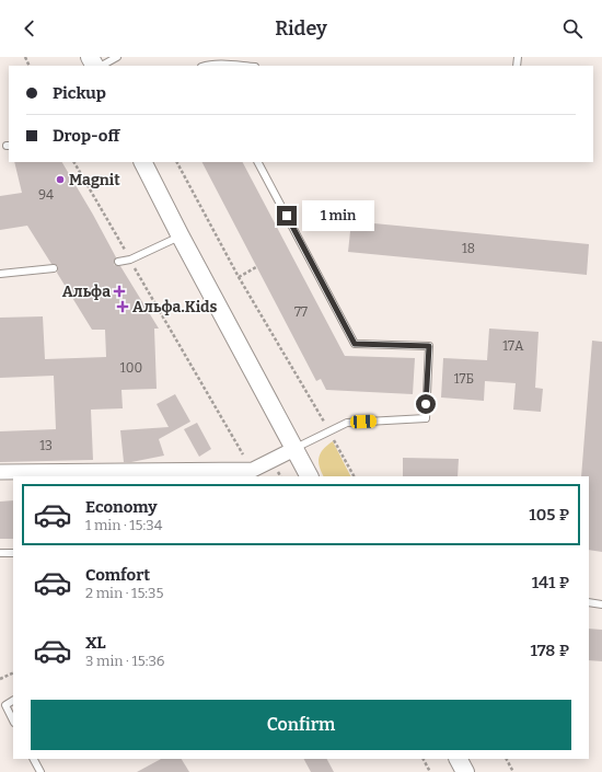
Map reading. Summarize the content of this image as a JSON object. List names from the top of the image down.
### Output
{
  "places": {
    "other": ["Magnit"],
    "health": ["Альфа", "Альфа.Kids"]
  },
  "house_numbers": [
    "94",
    "18",
    "77",
    "17А",
    "100",
    "17Б",
    "13"
  ],
  "page": {
    "header": "Ridey",
    "banner": ["Pickup", "Drop-off"],
    "bubble": "1 min",
    "list": [
      {
        "name": "Economy",
        "note": "1 min · 15:34",
        "value": "105 ₽"
      },
      {
        "name": "Comfort",
        "note": "2 min · 15:35",
        "value": "141 ₽"
      },
      {
        "name": "XL",
        "note": "3 min · 15:36",
        "value": "178 ₽"
      }
    ],
    "buttons": "Confirm"
  }
}
